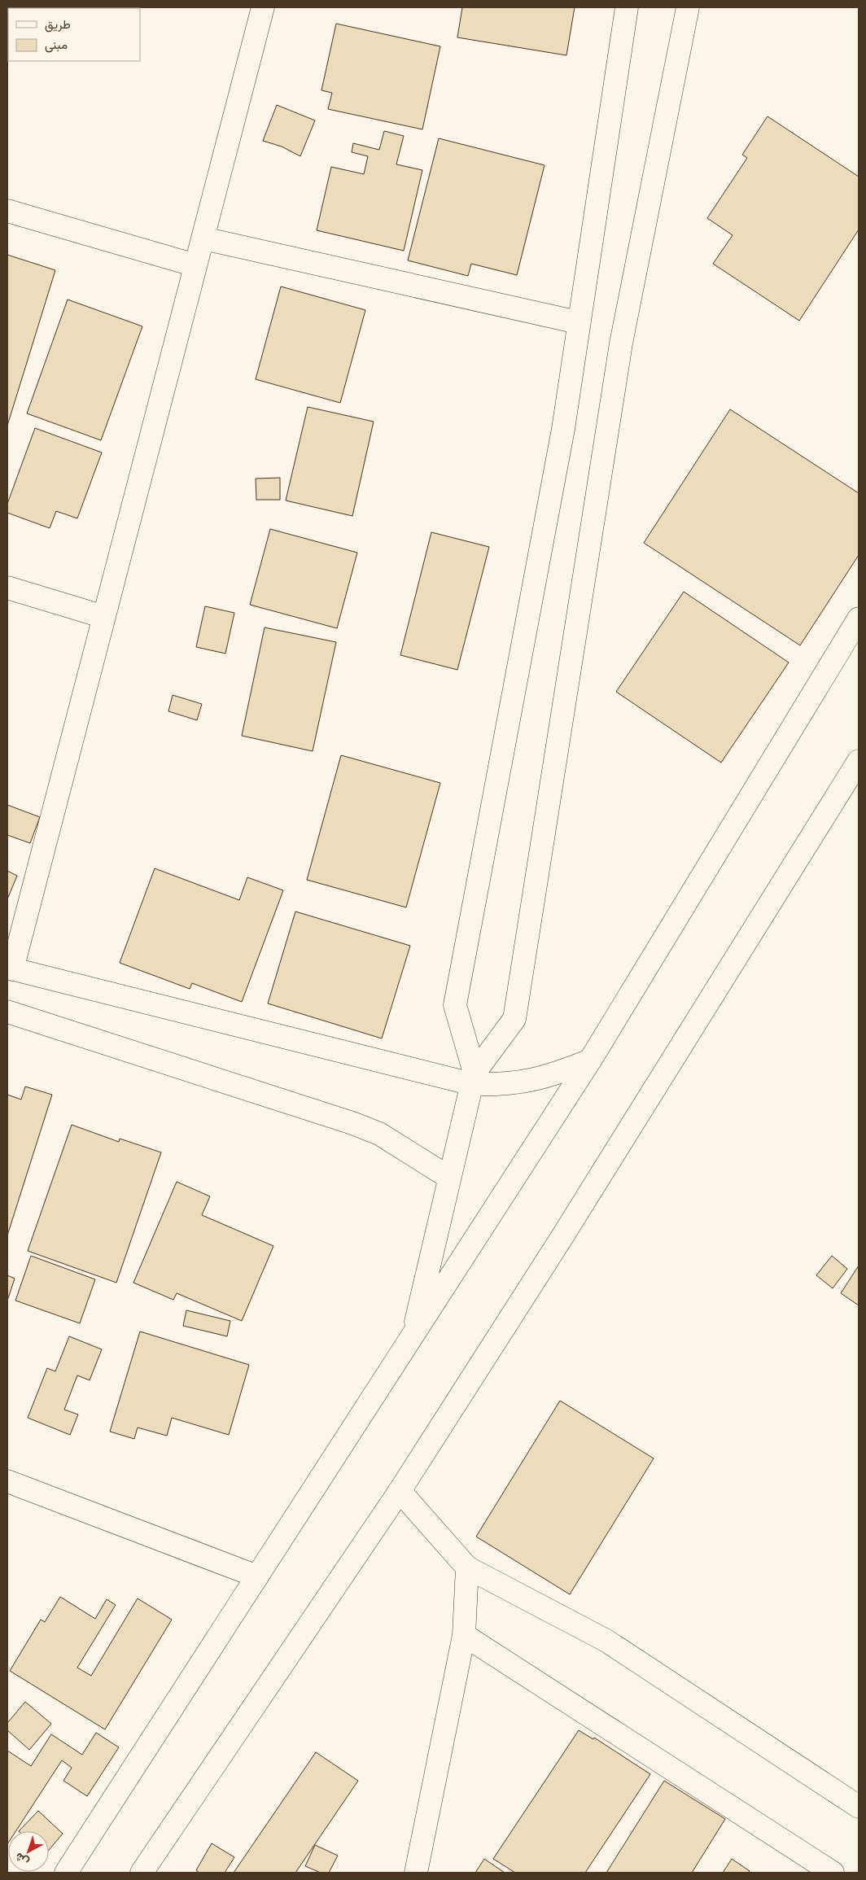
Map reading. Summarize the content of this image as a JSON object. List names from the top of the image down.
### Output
{
  "legend": ["طريق", "مبنى"],
  "north": "bottom left"
}
